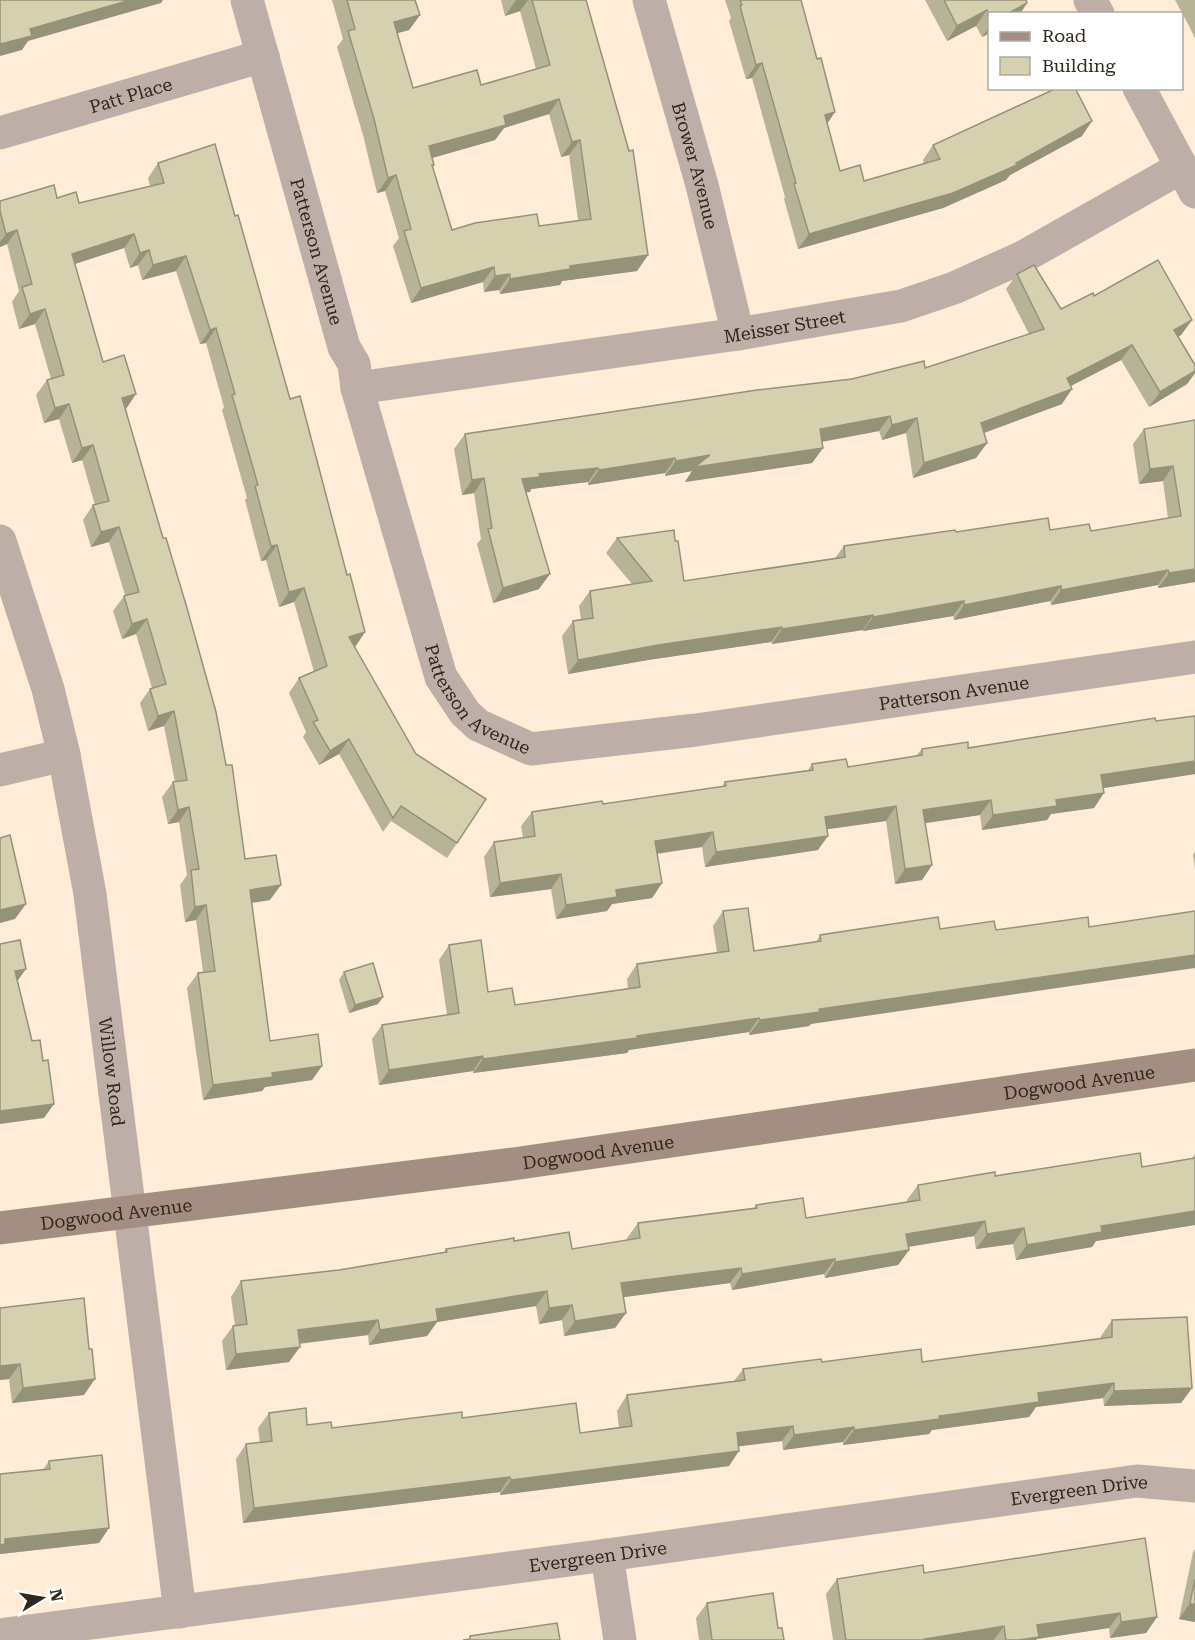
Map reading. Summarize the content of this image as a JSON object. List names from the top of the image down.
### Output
{
  "streets": {
    "street": [
      "Patt Place",
      "Brower Avenue",
      "Patterson Avenue",
      "Meisser Street",
      "Willow Road",
      "Dogwood Avenue",
      "Evergreen Drive"
    ]
  },
  "crossings": [
    ["Patt Place", "Patterson Avenue"],
    ["Brower Avenue", "Meisser Street"],
    ["Patterson Avenue", "Meisser Street"],
    ["Willow Road", "Dogwood Avenue"],
    ["Willow Road", "Evergreen Drive"]
  ],
  "legend": ["Road", "Building"],
  "north": "right"
}
